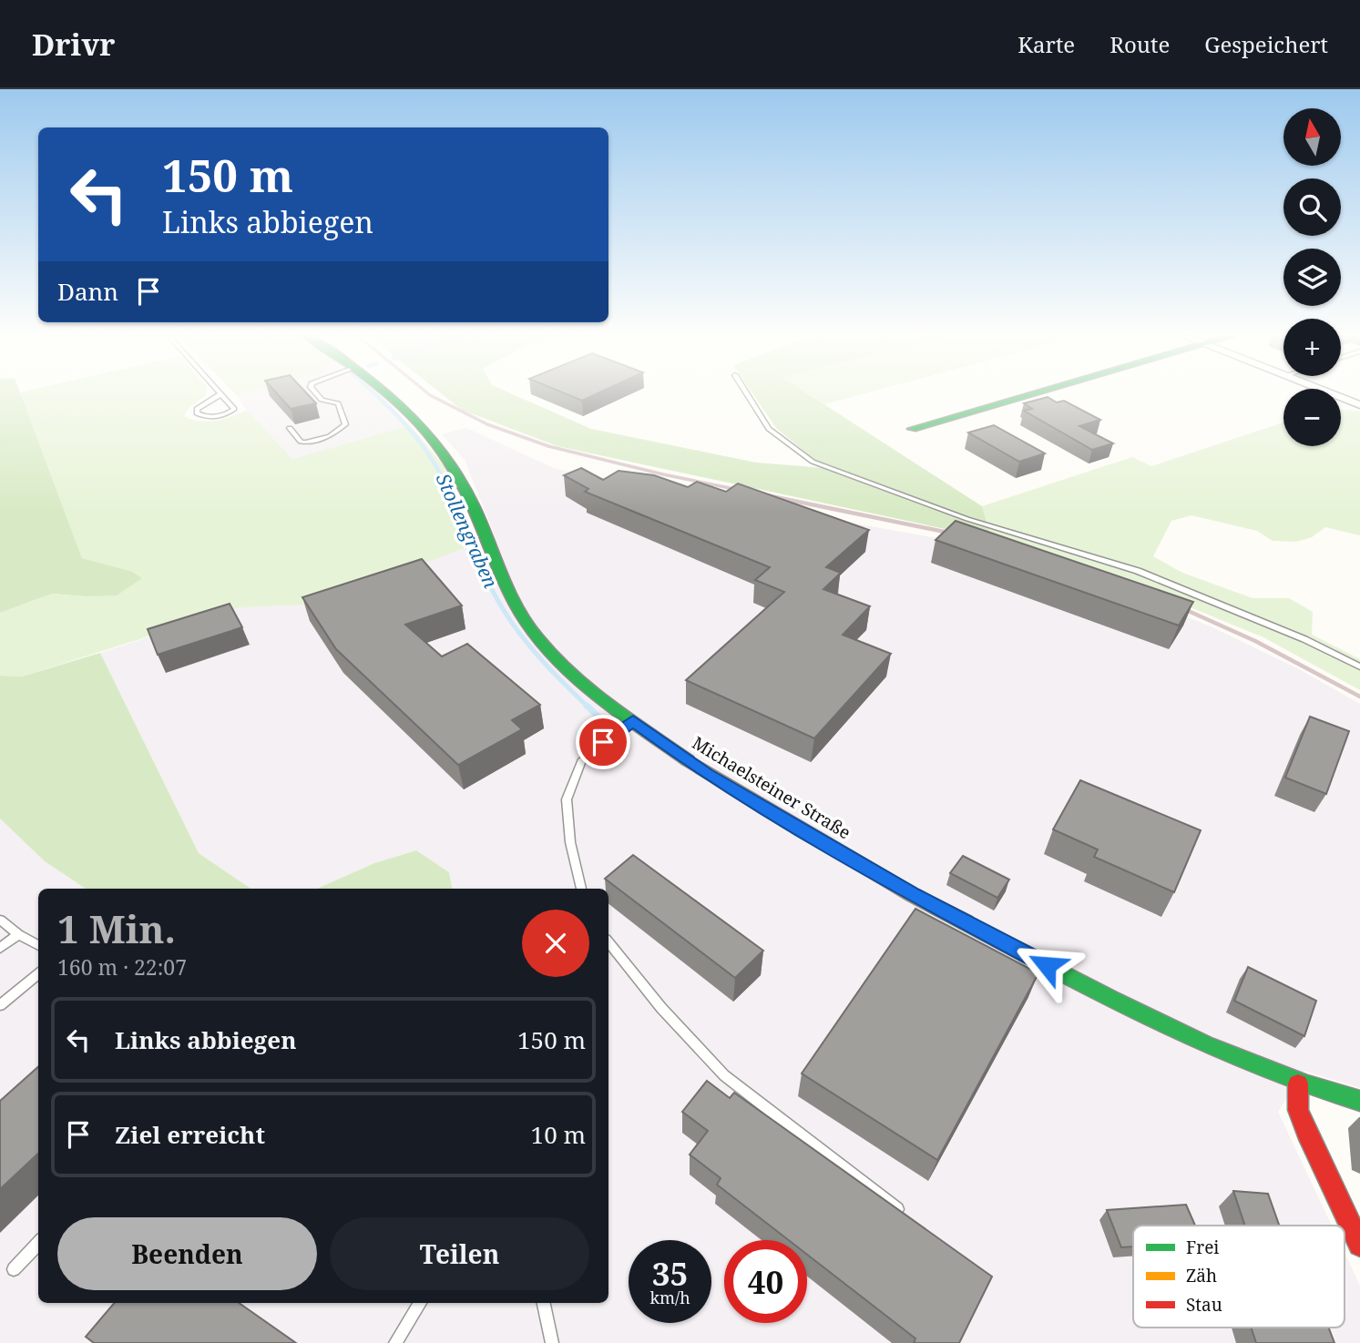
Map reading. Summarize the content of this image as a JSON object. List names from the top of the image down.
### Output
{
  "streets": {
    "street": ["Michaelsteiner Straße"]
  },
  "water": ["Stollengraben"],
  "legend": ["Frei", "Zäh", "Stau"],
  "north": "top",
  "page": {
    "header": "Drivr",
    "nav": ["Karte", "Route", "Gespeichert"],
    "map_buttons": ["+", "−"],
    "turn": ["150 m", "Links abbiegen"],
    "then": "Dann",
    "heading": ["1 Min.", "160 m · 22:07"],
    "list": [
      {
        "name": "Links abbiegen",
        "value": "150 m"
      },
      {
        "name": "Ziel erreicht",
        "value": "10 m"
      }
    ],
    "buttons": ["Beenden", "Teilen"],
    "speed": "35 km/h",
    "limit": "40"
  }
}
